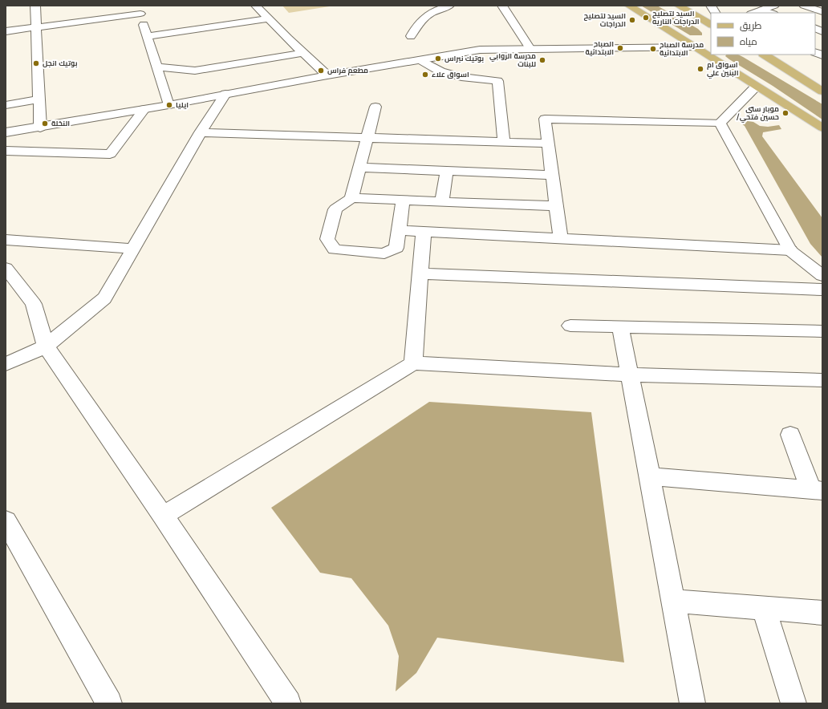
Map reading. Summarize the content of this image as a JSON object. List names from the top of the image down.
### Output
{
  "places": [
    "السيد لتصليح الدراجات الناريه",
    "السيد لتصليح الدراجات",
    "الصباح الابتدائية",
    "مدرسة الصباح الابتدائية",
    "بوتيك نبراس",
    "مدرسة الروابي للبنات",
    "بوتيك انجل",
    "اسواق ام البنين علي",
    "مطعم فراس",
    "اسواق علاء",
    "ايليا",
    "موبار ستي /حسين فتحي",
    "النخلة"
  ],
  "legend": ["طريق", "مياه"]
}
